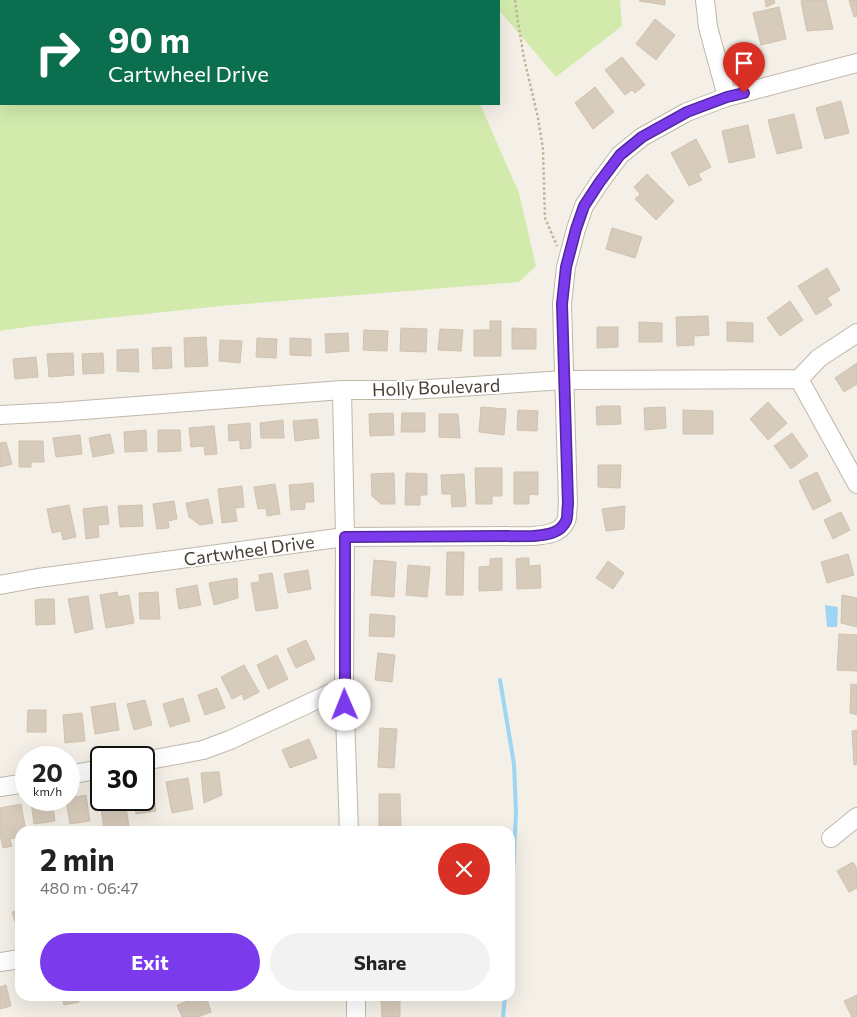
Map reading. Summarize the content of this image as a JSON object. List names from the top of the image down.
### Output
{
  "streets": {
    "street": ["Holly Boulevard", "Cartwheel Drive"]
  },
  "crossings": [
    ["Holly Boulevard", "Cartwheel Drive"]
  ],
  "page": {
    "turn": ["90 m", "Cartwheel Drive"],
    "speed": "20 km/h",
    "limit": "30",
    "heading": ["2 min", "480 m · 06:47"],
    "buttons": ["Exit", "Share"]
  }
}
